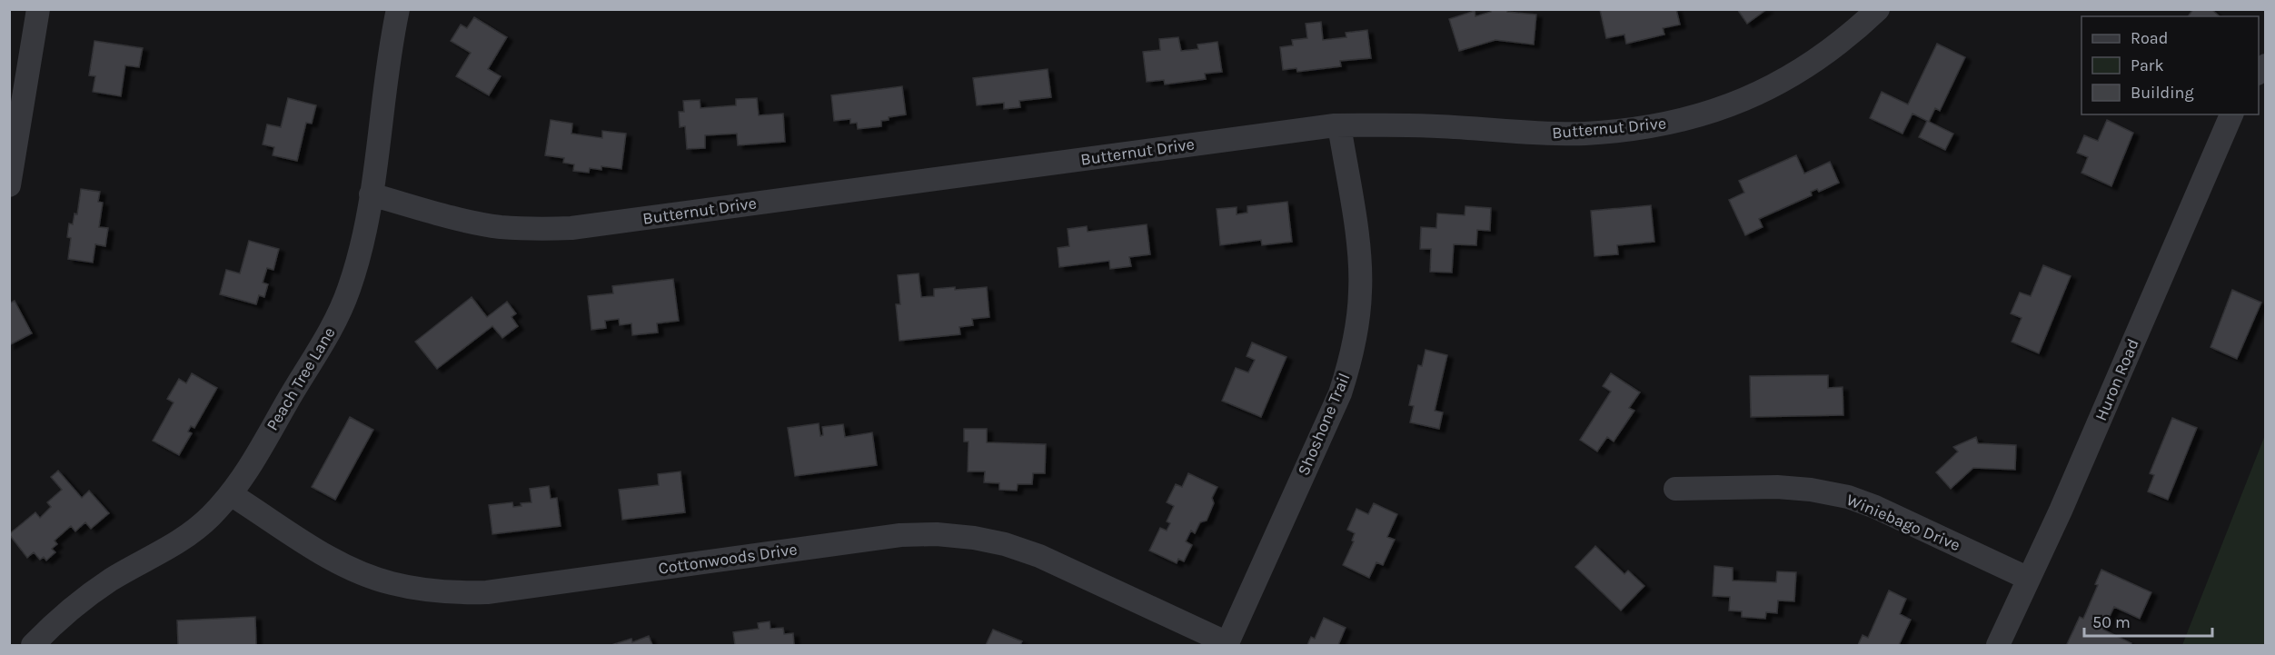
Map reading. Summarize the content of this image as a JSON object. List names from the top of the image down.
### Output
{
  "streets": {
    "street": [
      "Butternut Drive",
      "Peach Tree Lane",
      "Huron Road",
      "Shoshone Trail",
      "Winiebago Drive",
      "Cottonwoods Drive"
    ]
  },
  "crossings": [
    ["Butternut Drive", "Peach Tree Lane"],
    ["Butternut Drive", "Shoshone Trail"],
    ["Peach Tree Lane", "Cottonwoods Drive"],
    ["Huron Road", "Winiebago Drive"],
    ["Shoshone Trail", "Cottonwoods Drive"]
  ],
  "legend": ["Road", "Park", "Building"],
  "scale_bar": "50 m"
}
